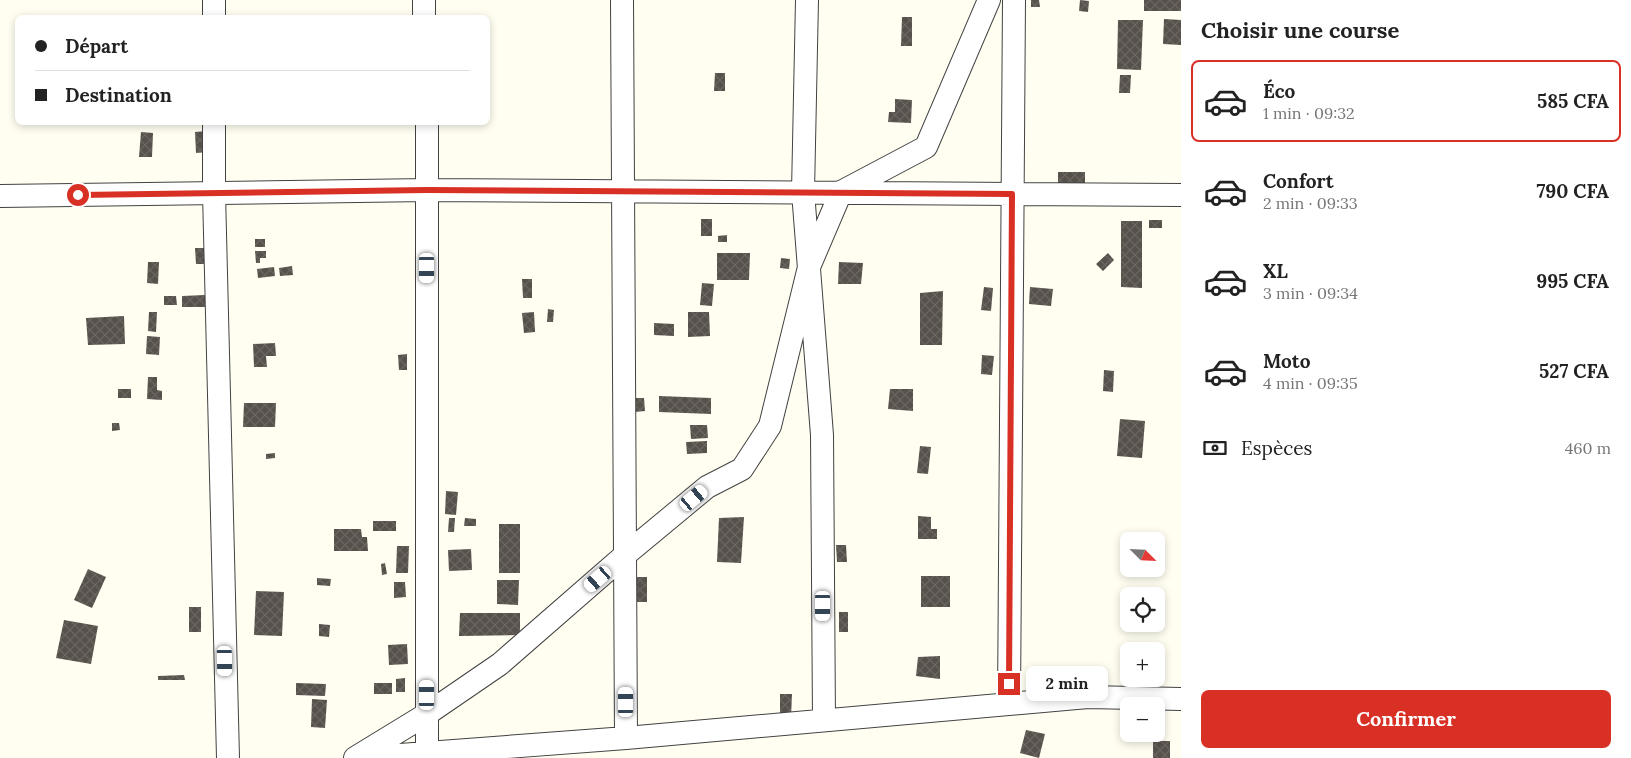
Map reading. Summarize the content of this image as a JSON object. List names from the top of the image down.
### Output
{
  "north": "bottom right",
  "page": {
    "heading": "Choisir une course",
    "banner": ["Départ", "Destination"],
    "list": [
      {
        "name": "Éco",
        "note": "1 min · 09:32",
        "value": "585 CFA"
      },
      {
        "name": "Confort",
        "note": "2 min · 09:33",
        "value": "790 CFA"
      },
      {
        "name": "XL",
        "note": "3 min · 09:34",
        "value": "995 CFA"
      },
      {
        "name": "Moto",
        "note": "4 min · 09:35",
        "value": "527 CFA"
      }
    ],
    "pay": ["Espèces", "460 m"],
    "map_buttons": ["+", "−"],
    "bubble": "2 min",
    "buttons": "Confirmer"
  }
}
